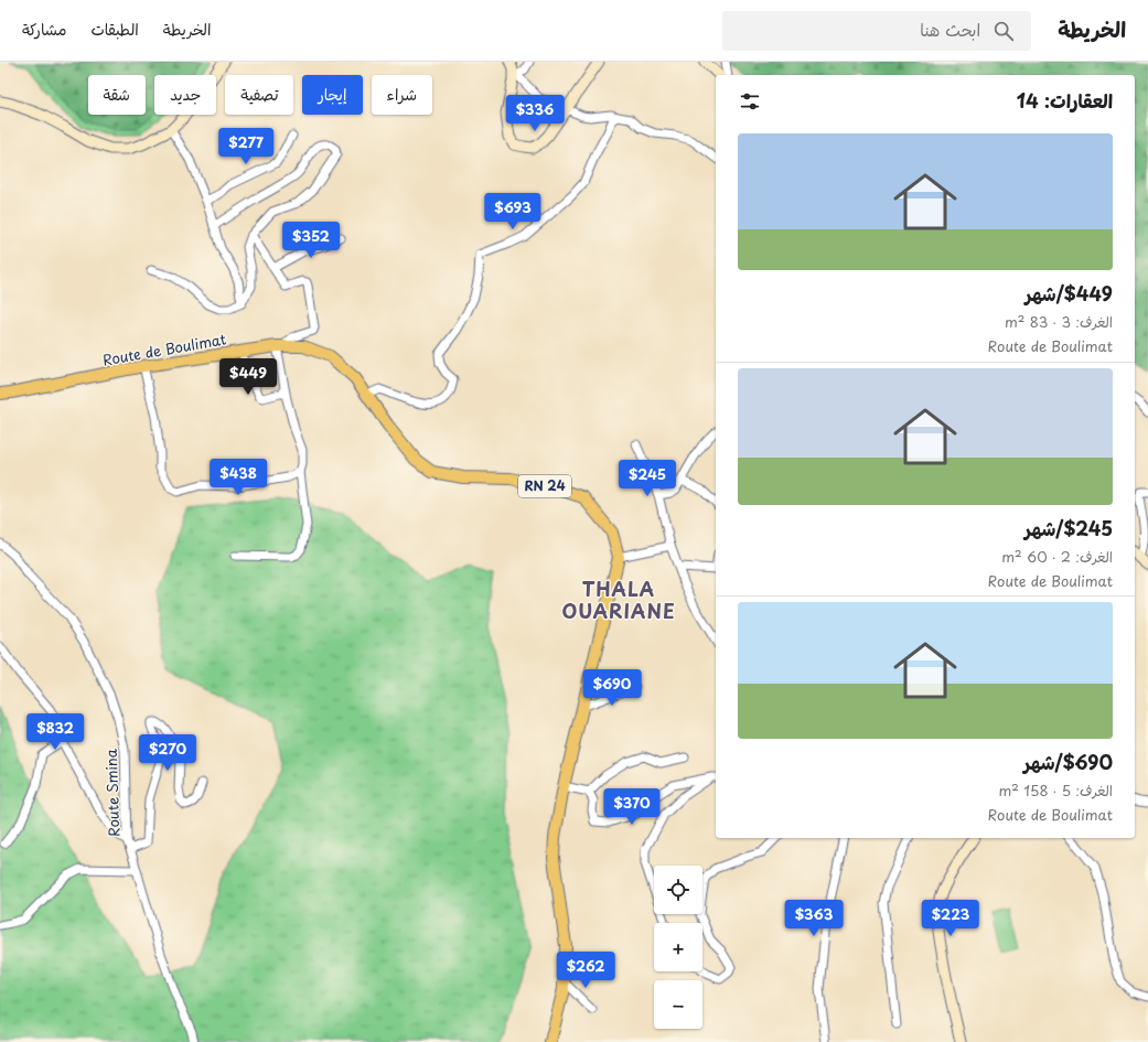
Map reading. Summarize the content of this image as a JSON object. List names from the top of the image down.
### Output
{
  "streets": {
    "main road": ["Route de Boulimat", "RN 24"],
    "street": ["Route Smina"]
  },
  "districts": ["THALA OUARIANE"],
  "page": {
    "header": "الخريطة",
    "search": "ابحث هنا",
    "nav": ["الخريطة", "الطبقات", "مشاركة"],
    "chip": [
      "شراء",
      "إيجار",
      "تصفية",
      "جديد",
      "شقة"
    ],
    "heading": "العقارات: 14",
    "price": [
      "$336",
      "$277",
      "$693",
      "$352",
      "$449",
      "$438",
      "$245",
      "$690",
      "$832",
      "$270",
      "$370",
      "$363",
      "$223",
      "$262"
    ],
    "list": [
      {
        "name": "$449/شهر",
        "note": "الغرف: 3 · 83 m² · Route de Boulimat"
      },
      {
        "name": "$245/شهر",
        "note": "الغرف: 2 · 60 m² · Route de Boulimat"
      },
      {
        "name": "$690/شهر",
        "note": "الغرف: 5 · 158 m² · Route de Boulimat"
      }
    ],
    "map_buttons": ["+", "−"]
  }
}
